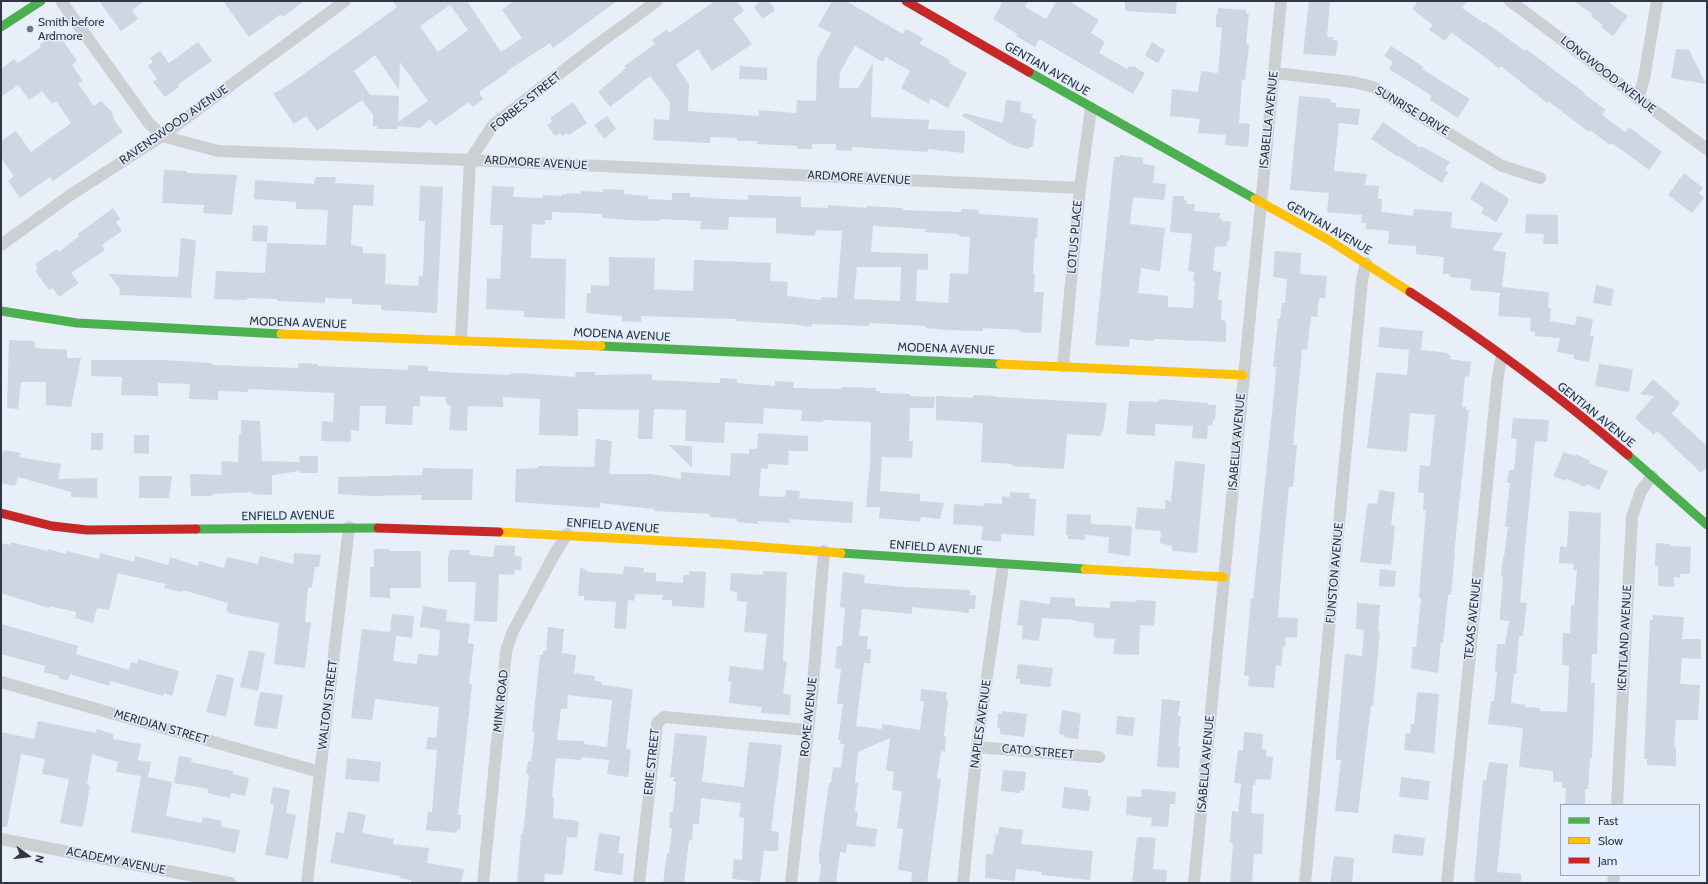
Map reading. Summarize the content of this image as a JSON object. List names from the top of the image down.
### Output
{
  "streets": {
    "street": [
      "GENTIAN AVENUE",
      "LONGWOOD AVENUE",
      "FORBES STREET",
      "SUNRISE DRIVE",
      "ISABELLA AVENUE",
      "RAVENSWOOD AVENUE",
      "ARDMORE AVENUE",
      "LOTUS PLACE",
      "MODENA AVENUE",
      "ENFIELD AVENUE",
      "FUNSTON AVENUE",
      "TEXAS AVENUE",
      "KENTLAND AVENUE",
      "MINK ROAD",
      "WALTON STREET",
      "ROME AVENUE",
      "NAPLES AVENUE",
      "MERIDIAN STREET",
      "CATO STREET",
      "ERIE STREET",
      "ACADEMY AVENUE"
    ]
  },
  "crossings": [
    ["GENTIAN AVENUE", "ISABELLA AVENUE"],
    ["GENTIAN AVENUE", "LOTUS PLACE"],
    ["GENTIAN AVENUE", "FUNSTON AVENUE"],
    ["GENTIAN AVENUE", "TEXAS AVENUE"],
    ["GENTIAN AVENUE", "KENTLAND AVENUE"],
    ["FORBES STREET", "ARDMORE AVENUE"],
    ["SUNRISE DRIVE", "ISABELLA AVENUE"],
    ["ISABELLA AVENUE", "MODENA AVENUE"],
    ["ISABELLA AVENUE", "ENFIELD AVENUE"],
    ["RAVENSWOOD AVENUE", "ARDMORE AVENUE"],
    ["ARDMORE AVENUE", "LOTUS PLACE"],
    ["LOTUS PLACE", "MODENA AVENUE"],
    ["ENFIELD AVENUE", "MINK ROAD"],
    ["ENFIELD AVENUE", "WALTON STREET"],
    ["ENFIELD AVENUE", "ROME AVENUE"],
    ["ENFIELD AVENUE", "NAPLES AVENUE"],
    ["WALTON STREET", "MERIDIAN STREET"],
    ["ROME AVENUE", "ERIE STREET"],
    ["NAPLES AVENUE", "CATO STREET"]
  ],
  "places": ["Smith before Ardmore"],
  "legend": ["Fast", "Slow", "Jam"],
  "north": "right"
}
